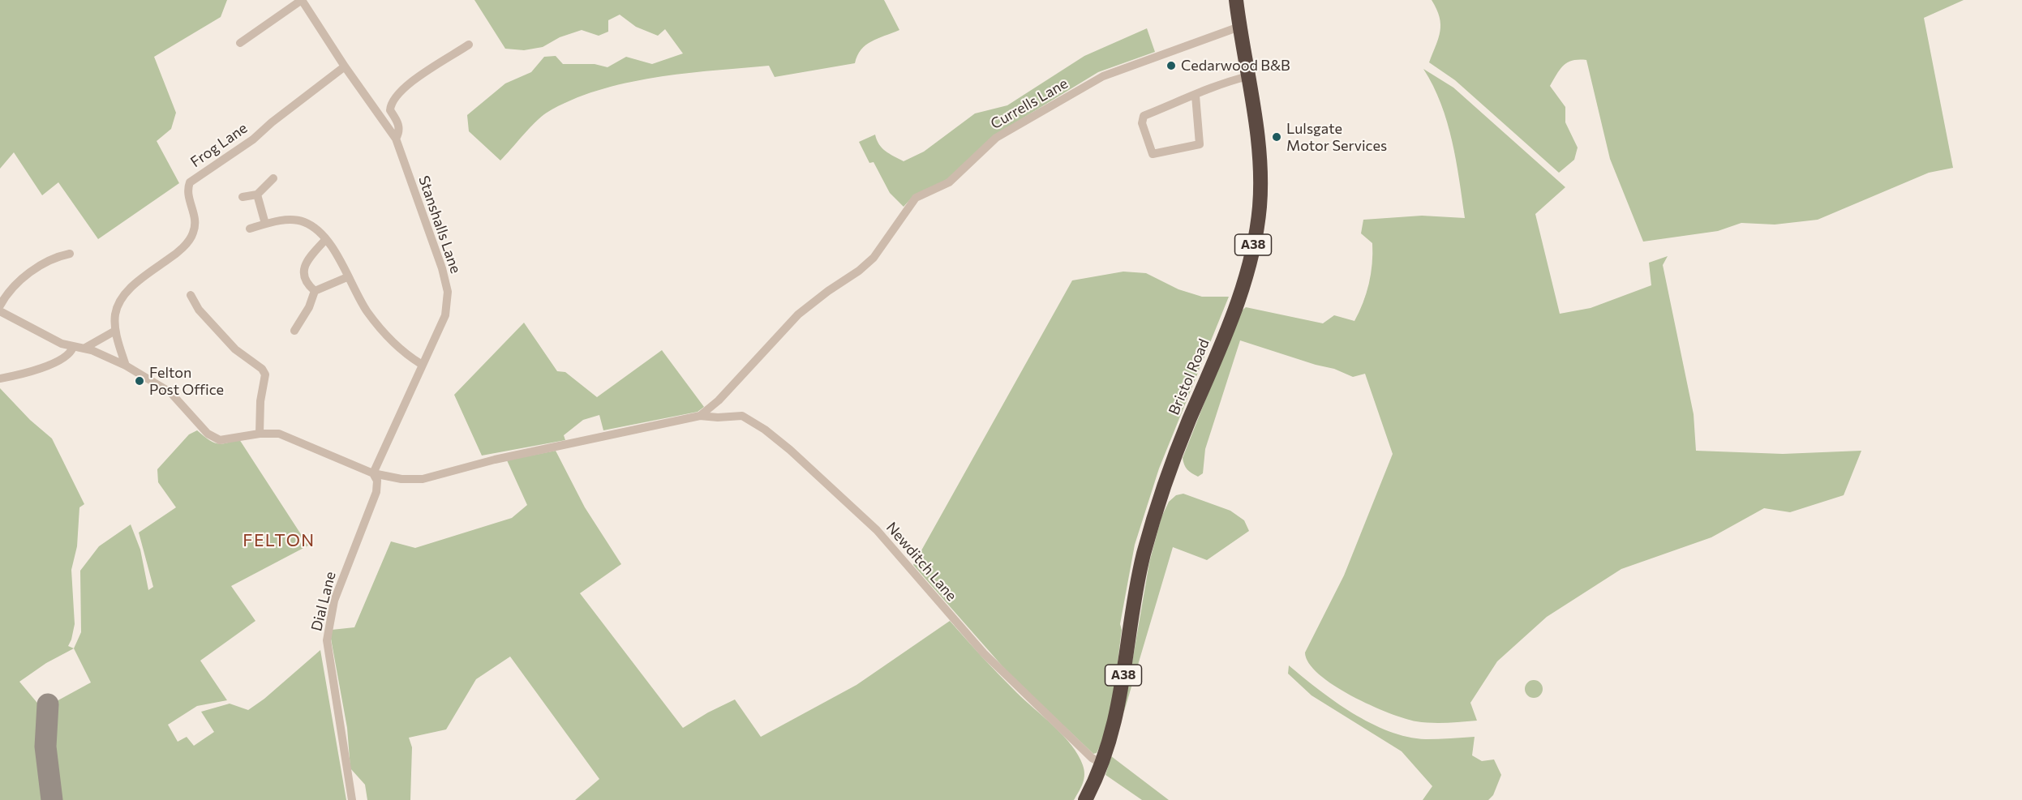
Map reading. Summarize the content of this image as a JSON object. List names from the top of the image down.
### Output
{
  "streets": {
    "highway": ["A38", "Bristol Road"],
    "street": [
      "Currells Lane",
      "Frog Lane",
      "Stanshalls Lane",
      "Newditch Lane",
      "Dial Lane"
    ]
  },
  "crossings": [
    ["Currells Lane", "Bristol Road"],
    ["Currells Lane", "Newditch Lane"],
    ["Frog Lane", "Stanshalls Lane"],
    ["Stanshalls Lane", "Dial Lane"],
    ["A38", "Bristol Road"],
    ["A38", "Newditch Lane"],
    ["Bristol Road", "Newditch Lane"]
  ],
  "districts": ["FELTON"],
  "places": ["Cedarwood B&B", "Lulsgate Motor Services", "Felton Post Office"]
}
